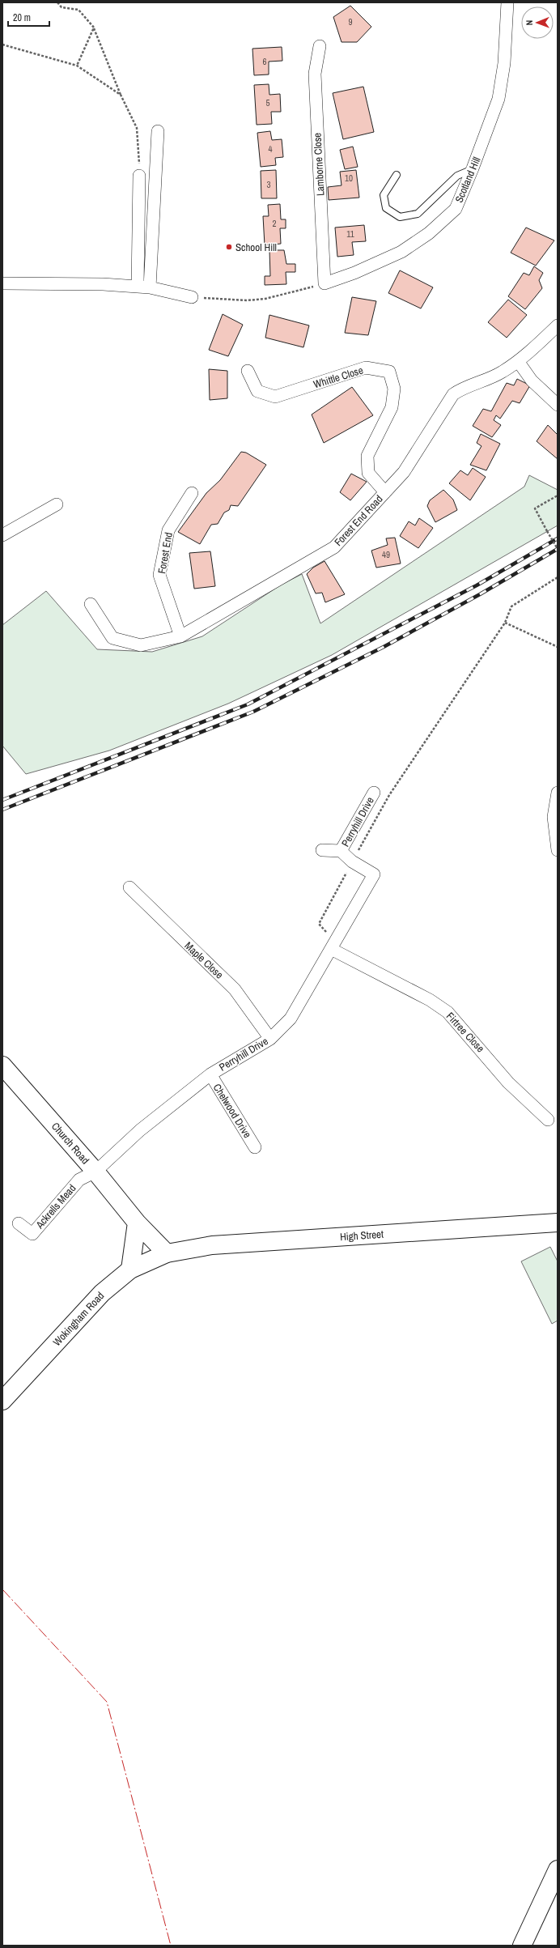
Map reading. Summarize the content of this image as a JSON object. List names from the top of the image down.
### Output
{
  "streets": {
    "main road": ["Church Road", "High Street", "Wokingham Road"],
    "street": [
      "Lamborne Close",
      "Scotland Hill",
      "Whittle Close",
      "Forest End Road",
      "Forest End",
      "Perryhill Drive",
      "Maple Close",
      "Firtree Close",
      "Chelwood Drive",
      "Ackrells Mead"
    ]
  },
  "crossings": [
    ["Lamborne Close", "Scotland Hill"],
    ["Whittle Close", "Forest End Road"],
    ["Forest End Road", "Forest End"],
    ["Perryhill Drive", "Maple Close"],
    ["Perryhill Drive", "Firtree Close"],
    ["Perryhill Drive", "Chelwood Drive"],
    ["Perryhill Drive", "Church Road"],
    ["Perryhill Drive", "Ackrells Mead"],
    ["Church Road", "Ackrells Mead"],
    ["Church Road", "High Street"],
    ["Church Road", "Wokingham Road"],
    ["High Street", "Wokingham Road"]
  ],
  "places": ["School Hill"],
  "house_numbers": [
    "9",
    "6",
    "5",
    "4",
    "10",
    "3",
    "2",
    "11",
    "49"
  ],
  "scale_bar": "20 m",
  "north": "left"
}
